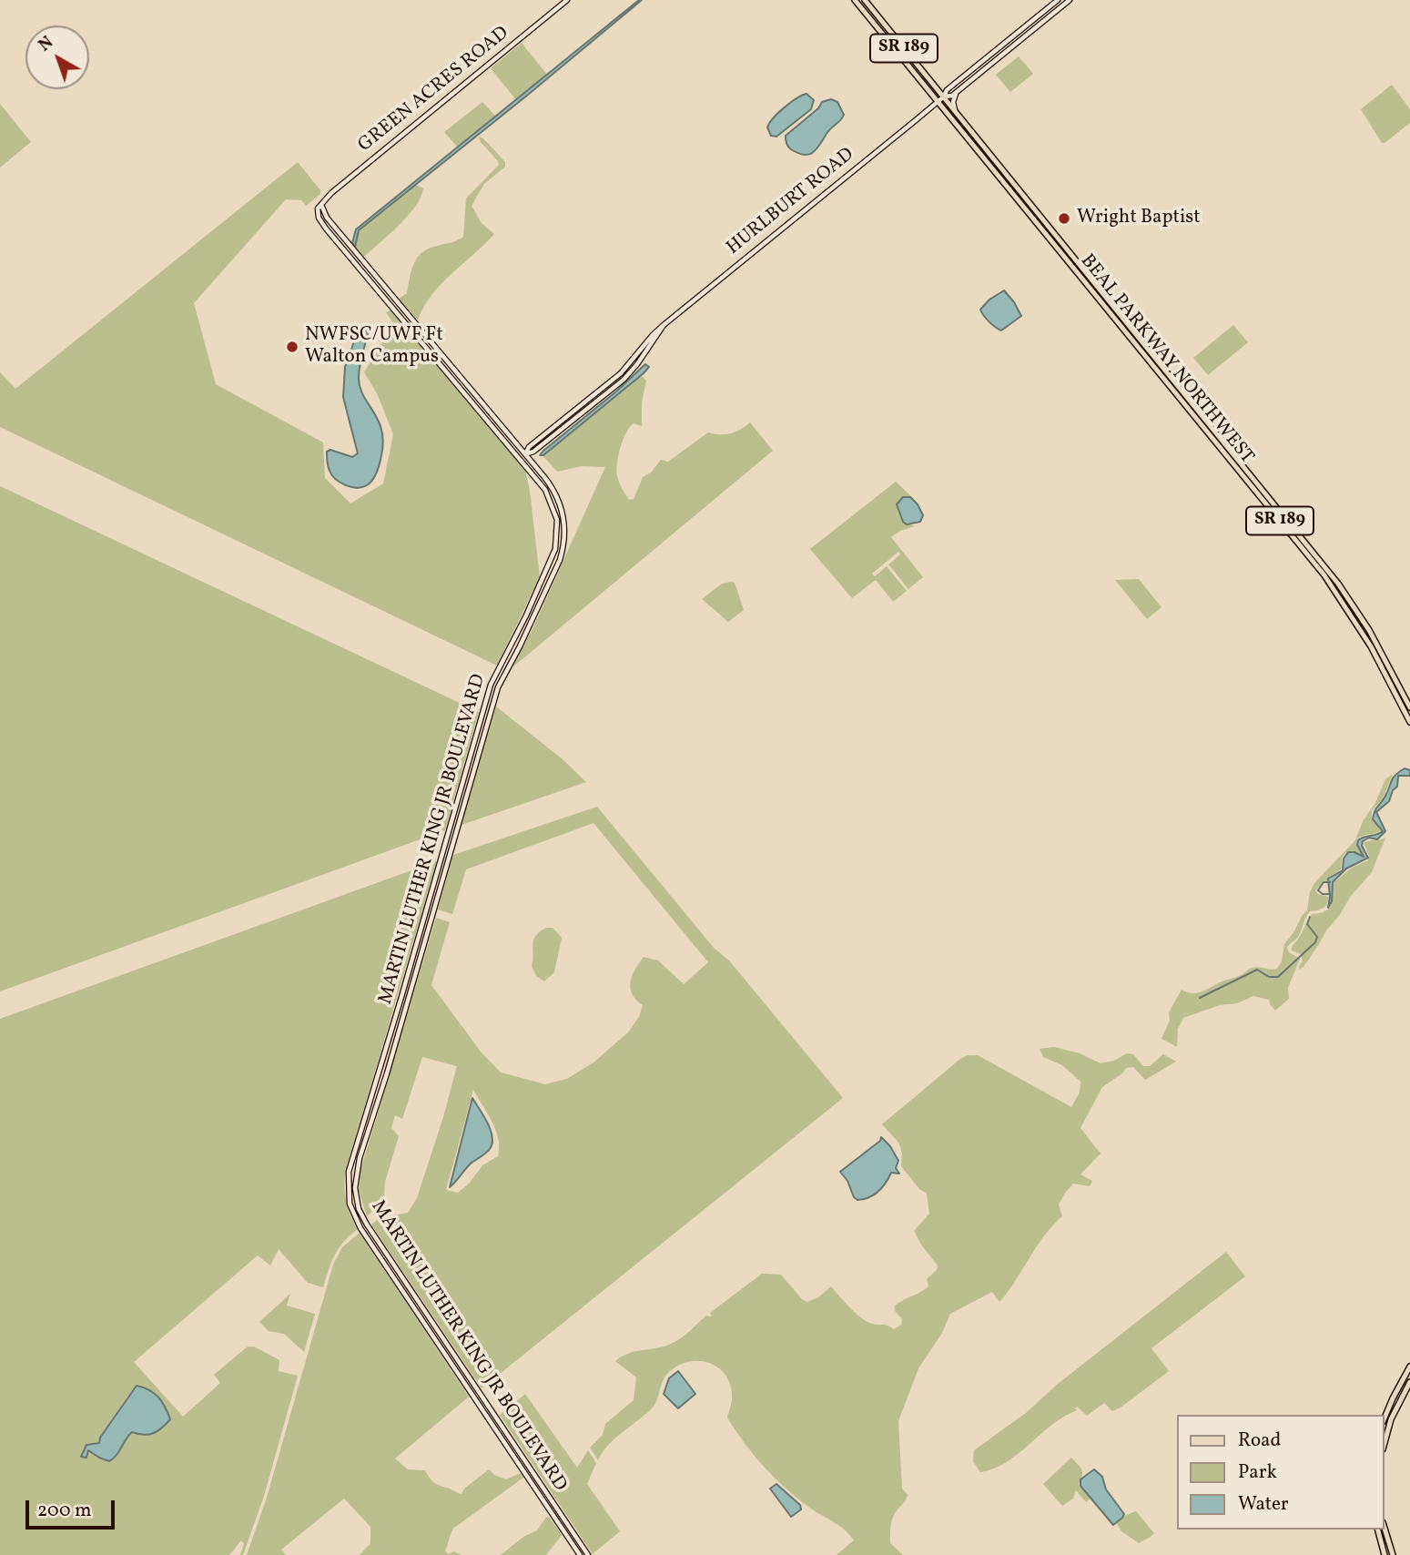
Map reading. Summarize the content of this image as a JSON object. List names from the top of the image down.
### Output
{
  "streets": {
    "main road": [
      "SR 189",
      "GREEN ACRES ROAD",
      "HURLBURT ROAD",
      "BEAL PARKWAY NORTHWEST",
      "MARTIN LUTHER KING JR BOULEVARD"
    ]
  },
  "crossings": [
    ["GREEN ACRES ROAD", "MARTIN LUTHER KING JR BOULEVARD"],
    ["HURLBURT ROAD", "BEAL PARKWAY NORTHWEST"],
    ["HURLBURT ROAD", "MARTIN LUTHER KING JR BOULEVARD"]
  ],
  "places": ["Wright Baptist", "NWFSC/UWF Ft Walton Campus"],
  "legend": ["Road", "Park", "Water"],
  "scale_bar": "200 m",
  "north": "top left"
}
